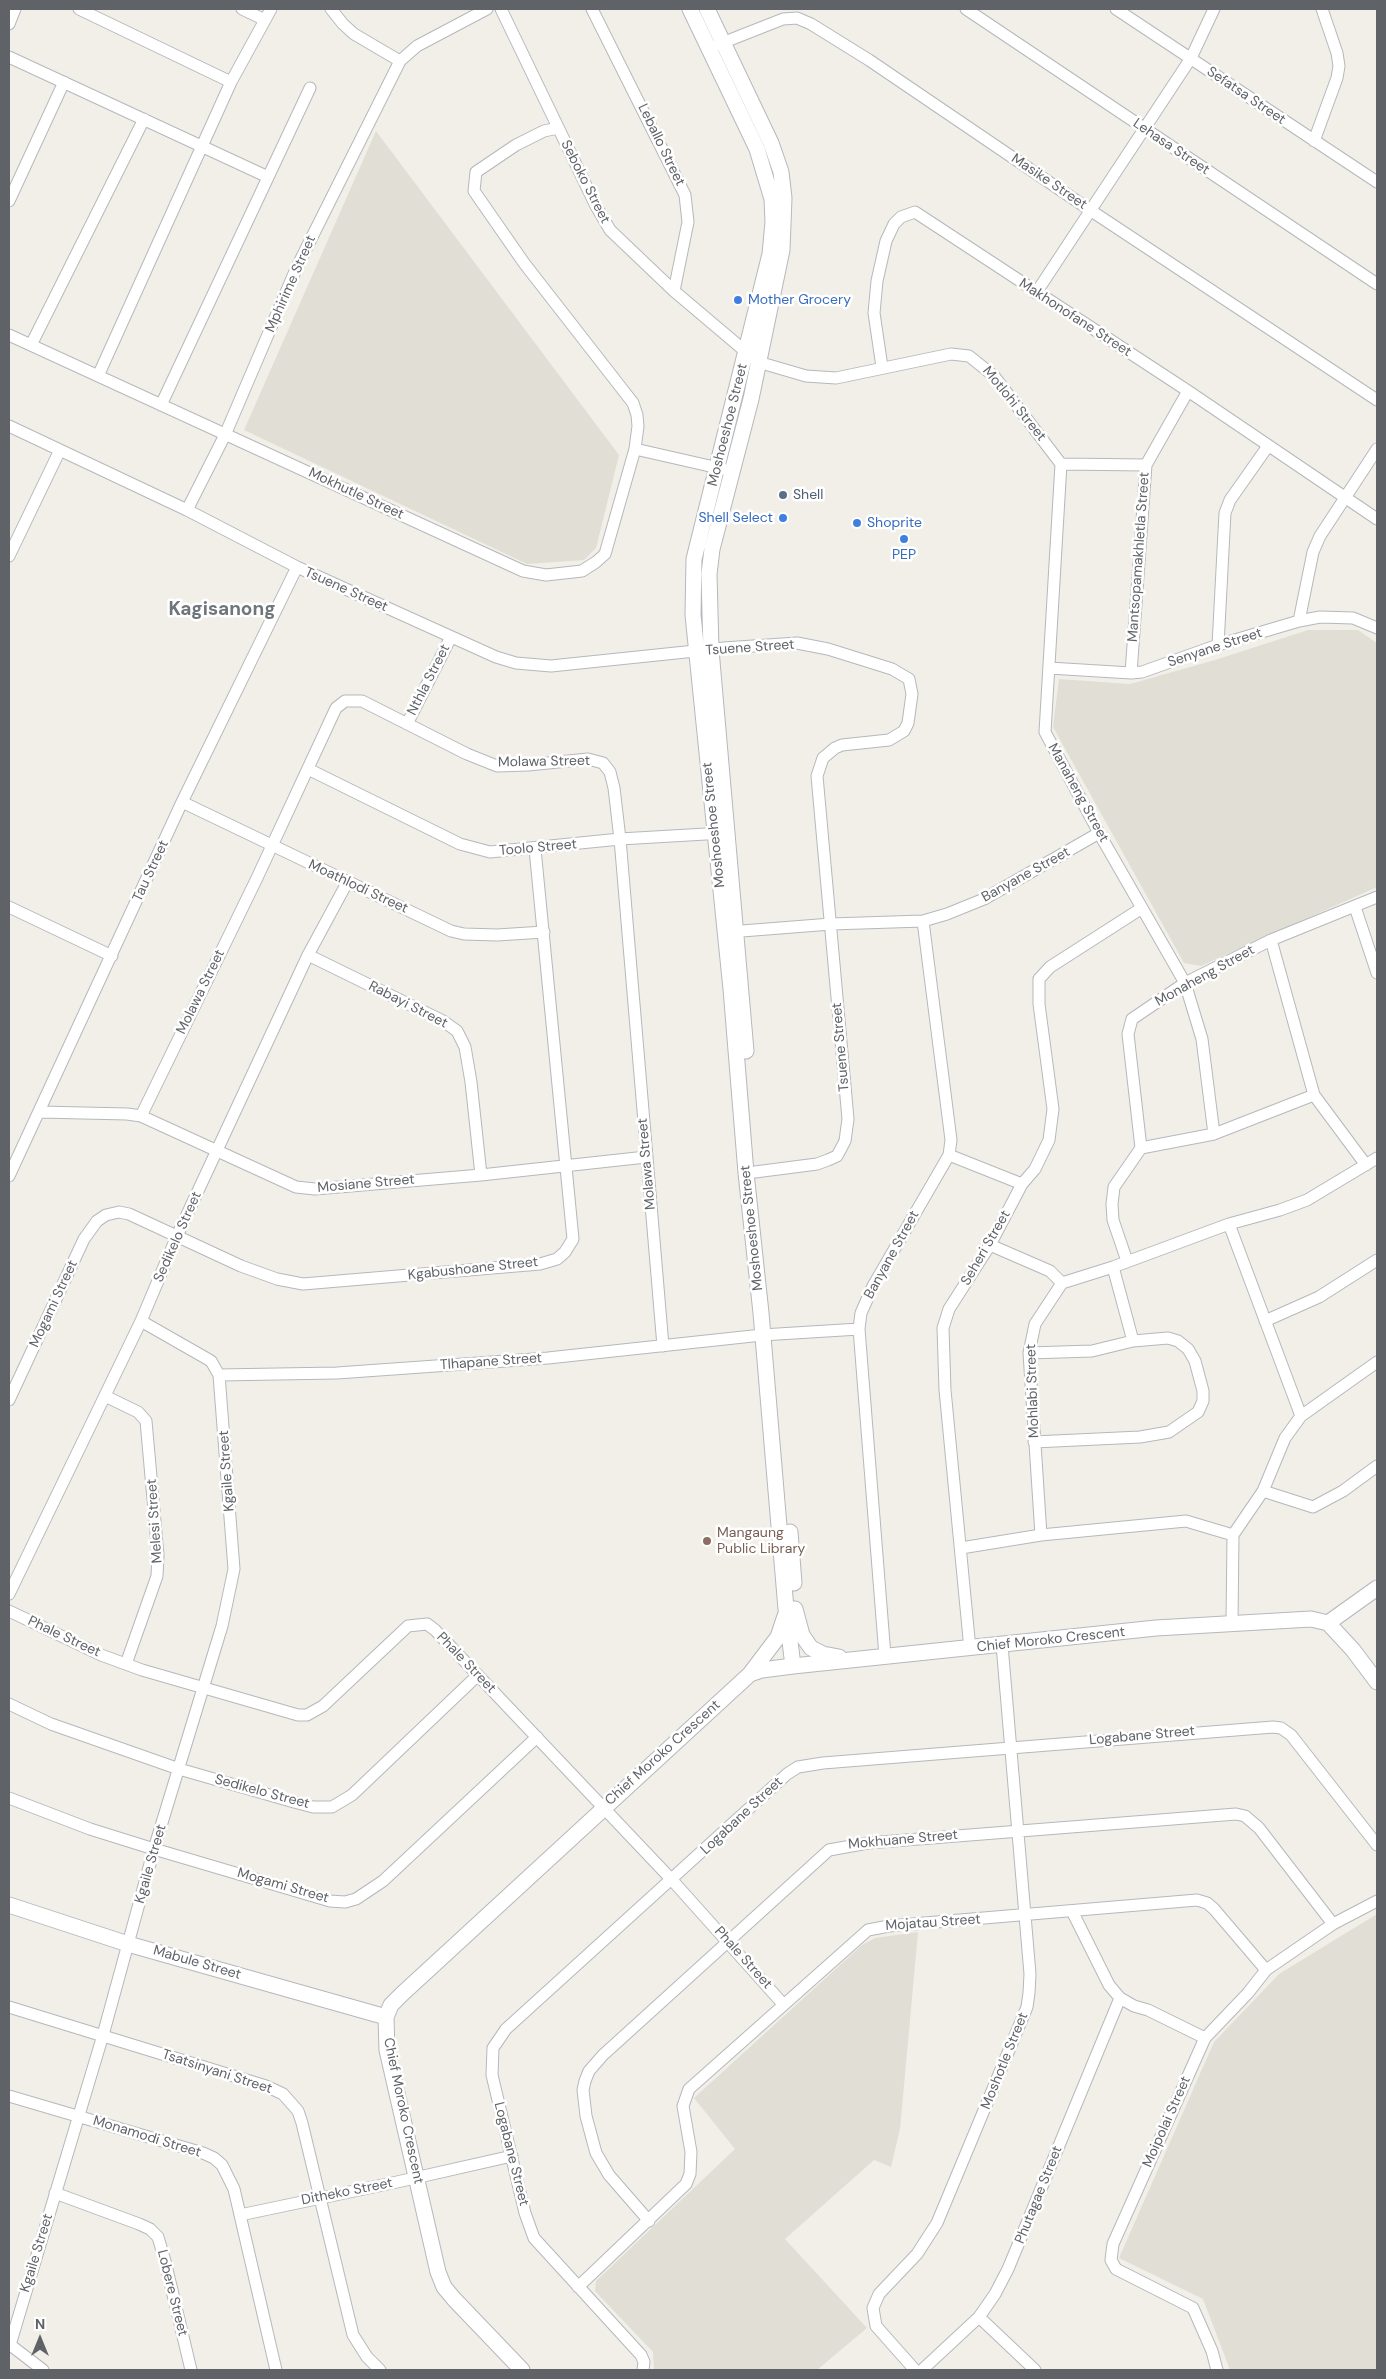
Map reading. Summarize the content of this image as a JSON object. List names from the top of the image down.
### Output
{
  "streets": {
    "street": [
      "Sefatsa Street",
      "Leballo Street",
      "Lehasa Street",
      "Seboko Street",
      "Masike Street",
      "Mphirime Street",
      "Makhonofane Street",
      "Motlohi Street",
      "Moshoeshoe Street",
      "Mokhutle Street",
      "Mantsopamakhletla Street",
      "Tsuene Street",
      "Senyane Street",
      "Nthla Street",
      "Molawa Street",
      "Manaheng Street",
      "Toolo Street",
      "Tau Street",
      "Banyane Street",
      "Moathlodi Street",
      "Monaheng Street",
      "Rabayi Street",
      "Mosiane Street",
      "Sedikelo Street",
      "Seheri Street",
      "Kgabushoane Street",
      "Mogami Street",
      "Tlhapane Street",
      "Mohlabi Street",
      "Kgaile Street",
      "Melesi Street",
      "Phale Street",
      "Chief Moroko Crescent",
      "Logabane Street",
      "Mokhuane Street",
      "Mojatau Street",
      "Mabule Street",
      "Moshotle Street",
      "Tsatsinyani Street",
      "Moipolai Street",
      "Monamodi Street",
      "Ditheko Street",
      "Phutagae Street",
      "Lobere Street"
    ]
  },
  "crossings": [
    ["Leballo Street", "Seboko Street"],
    ["Seboko Street", "Motlohi Street"],
    ["Seboko Street", "Moshoeshoe Street"],
    ["Seboko Street", "Mokhutle Street"],
    ["Masike Street", "Moshoeshoe Street"],
    ["Mphirime Street", "Mokhutle Street"],
    ["Mphirime Street", "Tsuene Street"],
    ["Makhonofane Street", "Motlohi Street"],
    ["Makhonofane Street", "Mantsopamakhletla Street"],
    ["Motlohi Street", "Moshoeshoe Street"],
    ["Motlohi Street", "Manaheng Street"],
    ["Moshoeshoe Street", "Tsuene Street"],
    ["Moshoeshoe Street", "Toolo Street"],
    ["Moshoeshoe Street", "Banyane Street"],
    ["Moshoeshoe Street", "Tlhapane Street"],
    ["Moshoeshoe Street", "Chief Moroko Crescent"],
    ["Mantsopamakhletla Street", "Senyane Street"],
    ["Tsuene Street", "Nthla Street"],
    ["Tsuene Street", "Tau Street"],
    ["Tsuene Street", "Banyane Street"],
    ["Senyane Street", "Manaheng Street"],
    ["Nthla Street", "Molawa Street"],
    ["Molawa Street", "Toolo Street"],
    ["Molawa Street", "Moathlodi Street"],
    ["Molawa Street", "Mosiane Street"],
    ["Molawa Street", "Tlhapane Street"],
    ["Manaheng Street", "Banyane Street"],
    ["Manaheng Street", "Monaheng Street"],
    ["Manaheng Street", "Seheri Street"],
    ["Toolo Street", "Kgabushoane Street"],
    ["Tau Street", "Moathlodi Street"],
    ["Tau Street", "Mosiane Street"],
    ["Banyane Street", "Tlhapane Street"],
    ["Banyane Street", "Chief Moroko Crescent"],
    ["Moathlodi Street", "Sedikelo Street"],
    ["Moathlodi Street", "Kgabushoane Street"],
    ["Rabayi Street", "Mosiane Street"],
    ["Rabayi Street", "Sedikelo Street"],
    ["Mosiane Street", "Sedikelo Street"],
    ["Mosiane Street", "Kgabushoane Street"],
    ["Sedikelo Street", "Kgabushoane Street"],
    ["Sedikelo Street", "Kgaile Street"],
    ["Sedikelo Street", "Melesi Street"],
    ["Sedikelo Street", "Phale Street"],
    ["Seheri Street", "Chief Moroko Crescent"],
    ["Kgabushoane Street", "Mogami Street"],
    ["Mogami Street", "Kgaile Street"],
    ["Mogami Street", "Phale Street"],
    ["Tlhapane Street", "Kgaile Street"],
    ["Kgaile Street", "Phale Street"],
    ["Kgaile Street", "Mabule Street"],
    ["Kgaile Street", "Tsatsinyani Street"],
    ["Kgaile Street", "Monamodi Street"],
    ["Kgaile Street", "Lobere Street"],
    ["Melesi Street", "Phale Street"],
    ["Phale Street", "Chief Moroko Crescent"],
    ["Phale Street", "Logabane Street"],
    ["Phale Street", "Mokhuane Street"],
    ["Phale Street", "Mojatau Street"],
    ["Chief Moroko Crescent", "Mabule Street"],
    ["Chief Moroko Crescent", "Moshotle Street"],
    ["Chief Moroko Crescent", "Ditheko Street"],
    ["Logabane Street", "Mojatau Street"],
    ["Logabane Street", "Moshotle Street"],
    ["Logabane Street", "Ditheko Street"],
    ["Mokhuane Street", "Mojatau Street"],
    ["Mokhuane Street", "Moshotle Street"],
    ["Mokhuane Street", "Moipolai Street"],
    ["Mojatau Street", "Moshotle Street"],
    ["Mojatau Street", "Moipolai Street"],
    ["Tsatsinyani Street", "Ditheko Street"],
    ["Monamodi Street", "Ditheko Street"]
  ],
  "districts": ["Kagisanong"],
  "places": [
    "Mother Grocery",
    "Shell",
    "Shell Select",
    "Shoprite",
    "PEP",
    "Mangaung Public Library"
  ],
  "north": "top"
}
